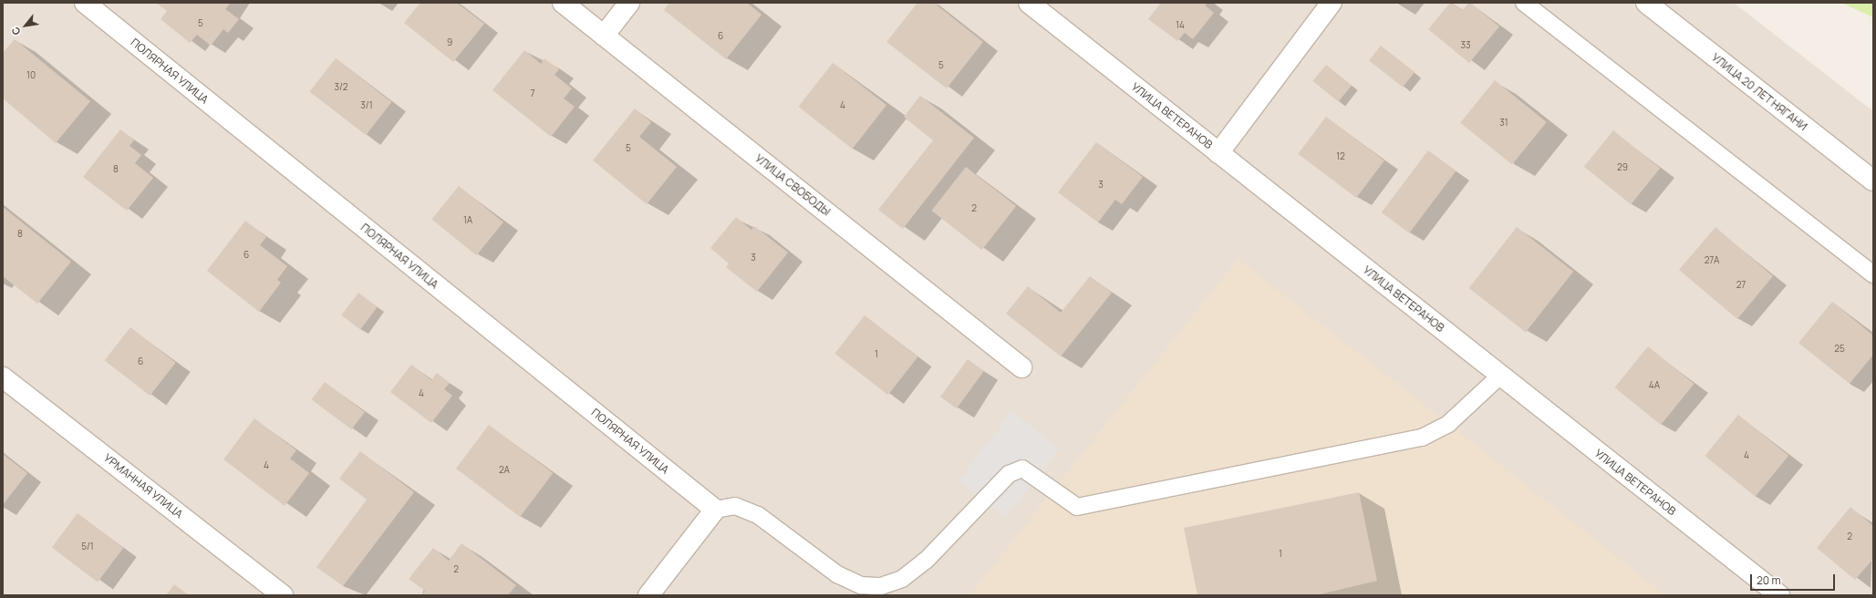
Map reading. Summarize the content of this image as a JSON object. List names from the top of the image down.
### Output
{
  "streets": {
    "street": [
      "ПОЛЯРНАЯ УЛИЦА",
      "УЛИЦА 20 ЛЕТ НЯГАНИ",
      "УЛИЦА ВЕТЕРАНОВ",
      "УЛИЦА СВОБОДЫ",
      "УРМАННАЯ УЛИЦА"
    ]
  },
  "house_numbers": [
    "5",
    "14",
    "6",
    "9",
    "33",
    "5",
    "10",
    "3/2",
    "7",
    "3/1",
    "4",
    "31",
    "5",
    "12",
    "29",
    "8",
    "3",
    "2",
    "1А",
    "8",
    "6",
    "3",
    "27А",
    "27",
    "25",
    "1",
    "6",
    "4А",
    "4",
    "4",
    "4",
    "2А",
    "2",
    "5/1",
    "1",
    "2"
  ],
  "scale_bar": "20 m",
  "north": "bottom left"
}
